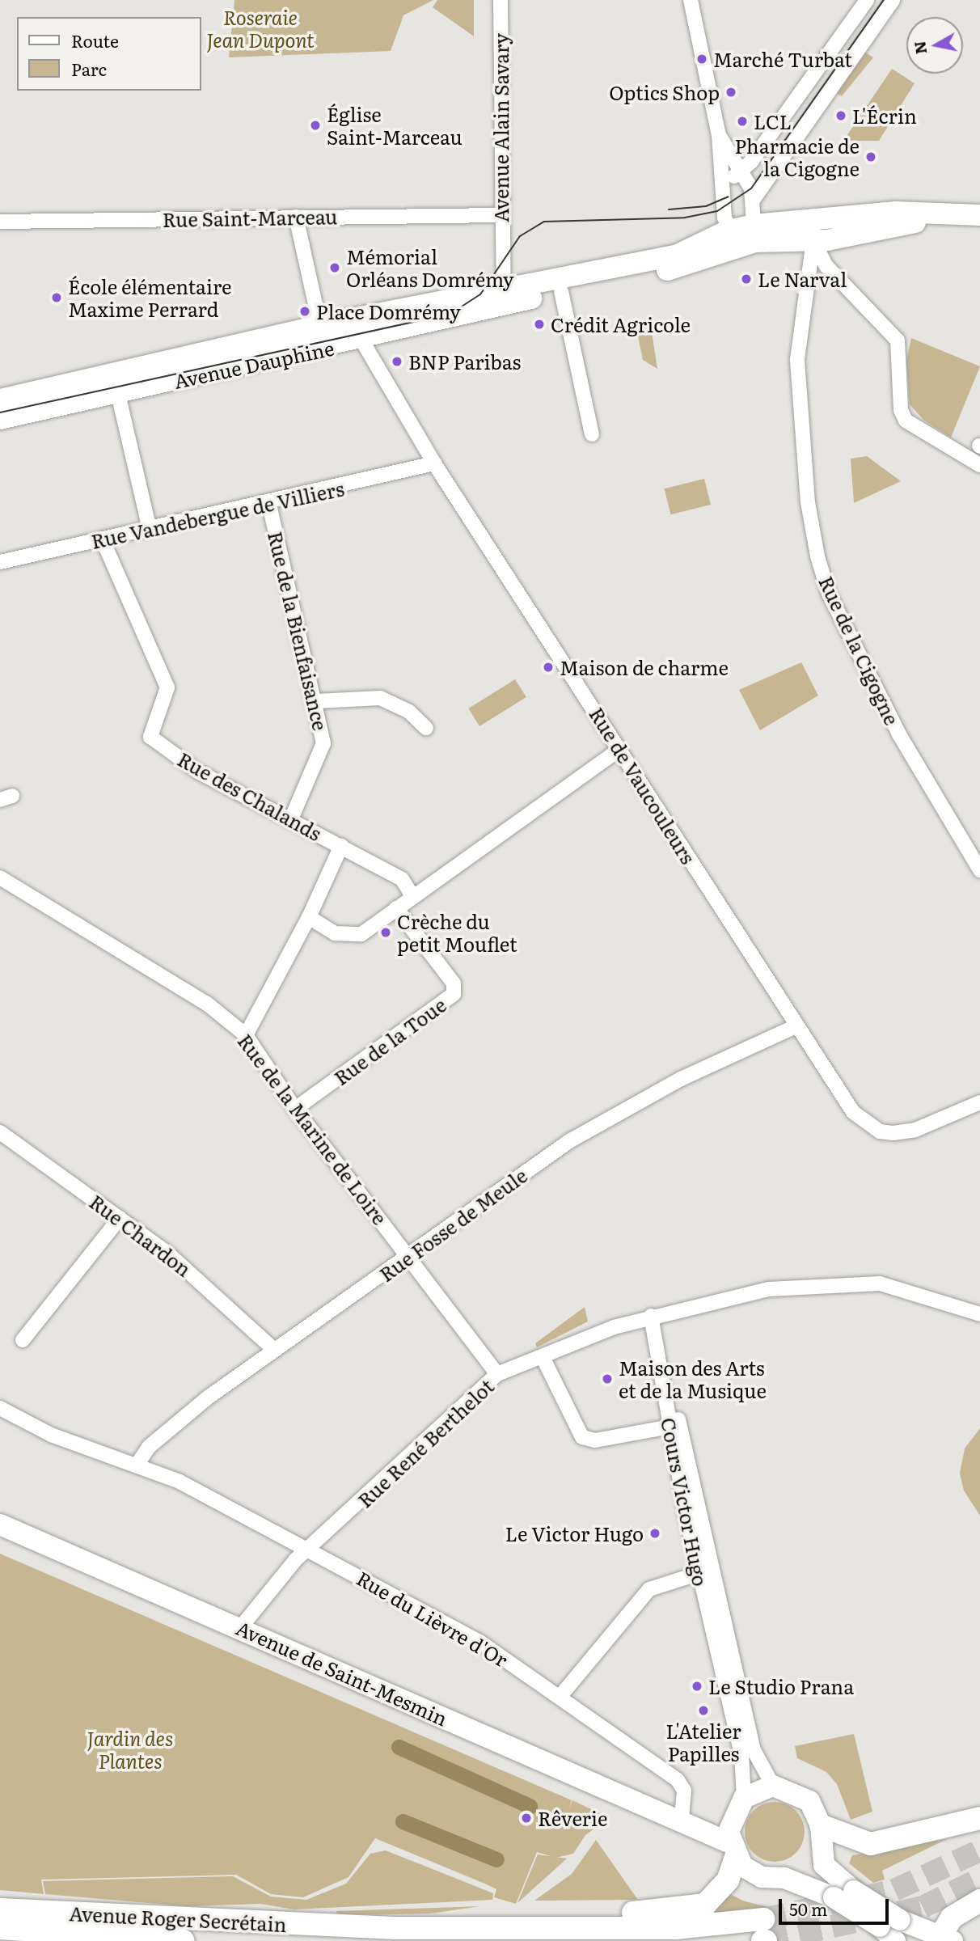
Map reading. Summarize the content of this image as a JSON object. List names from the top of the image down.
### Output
{
  "streets": {
    "main road": ["Avenue Dauphine", "Avenue de Saint-Mesmin", "Avenue Roger Secrétain"],
    "street": [
      "Avenue Alain Savary",
      "Rue Saint-Marceau",
      "Rue Vandebergue de Villiers",
      "Rue de la Bienfaisance",
      "Rue de la Cigogne",
      "Rue de Vaucouleurs",
      "Rue des Chalands",
      "Rue de la Toue",
      "Rue de la Marine de Loire",
      "Rue Fosse de Meule",
      "Rue Chardon",
      "Rue René Berthelot",
      "Cours Victor Hugo",
      "Rue du Lièvre d'Or"
    ]
  },
  "crossings": [
    ["Avenue Alain Savary", "Rue Saint-Marceau"],
    ["Avenue Alain Savary", "Avenue Dauphine"],
    ["Avenue Dauphine", "Rue de Vaucouleurs"],
    ["Rue Vandebergue de Villiers", "Rue de la Bienfaisance"],
    ["Rue Vandebergue de Villiers", "Rue de Vaucouleurs"],
    ["Rue Vandebergue de Villiers", "Rue des Chalands"],
    ["Rue de la Bienfaisance", "Rue des Chalands"],
    ["Rue de Vaucouleurs", "Rue Fosse de Meule"],
    ["Rue de la Toue", "Rue de la Marine de Loire"],
    ["Rue de la Marine de Loire", "Rue Fosse de Meule"],
    ["Rue de la Marine de Loire", "Rue René Berthelot"],
    ["Rue Fosse de Meule", "Rue Chardon"],
    ["Rue Fosse de Meule", "Rue du Lièvre d'Or"],
    ["Rue René Berthelot", "Cours Victor Hugo"],
    ["Rue René Berthelot", "Rue du Lièvre d'Or"],
    ["Rue René Berthelot", "Avenue de Saint-Mesmin"],
    ["Rue du Lièvre d'Or", "Avenue de Saint-Mesmin"]
  ],
  "parks": ["Roseraie Jean Dupont", "Jardin des Plantes"],
  "places": [
    "Marché Turbat",
    "Optics Shop",
    "L'Écrin",
    "LCL",
    "Église Saint-Marceau",
    "Pharmacie de la Cigogne",
    "Mémorial Orléans Domrémy",
    "Le Narval",
    "École élémentaire Maxime Perrard",
    "Place Domrémy",
    "Crédit Agricole",
    "BNP Paribas",
    "Maison de charme",
    "Crèche du petit Mouflet",
    "Maison des Arts et de la Musique",
    "Le Victor Hugo",
    "Le Studio Prana",
    "L'Atelier Papilles",
    "Rêverie"
  ],
  "legend": ["Route", "Parc"],
  "scale_bar": "50 m",
  "north": "left"
}
